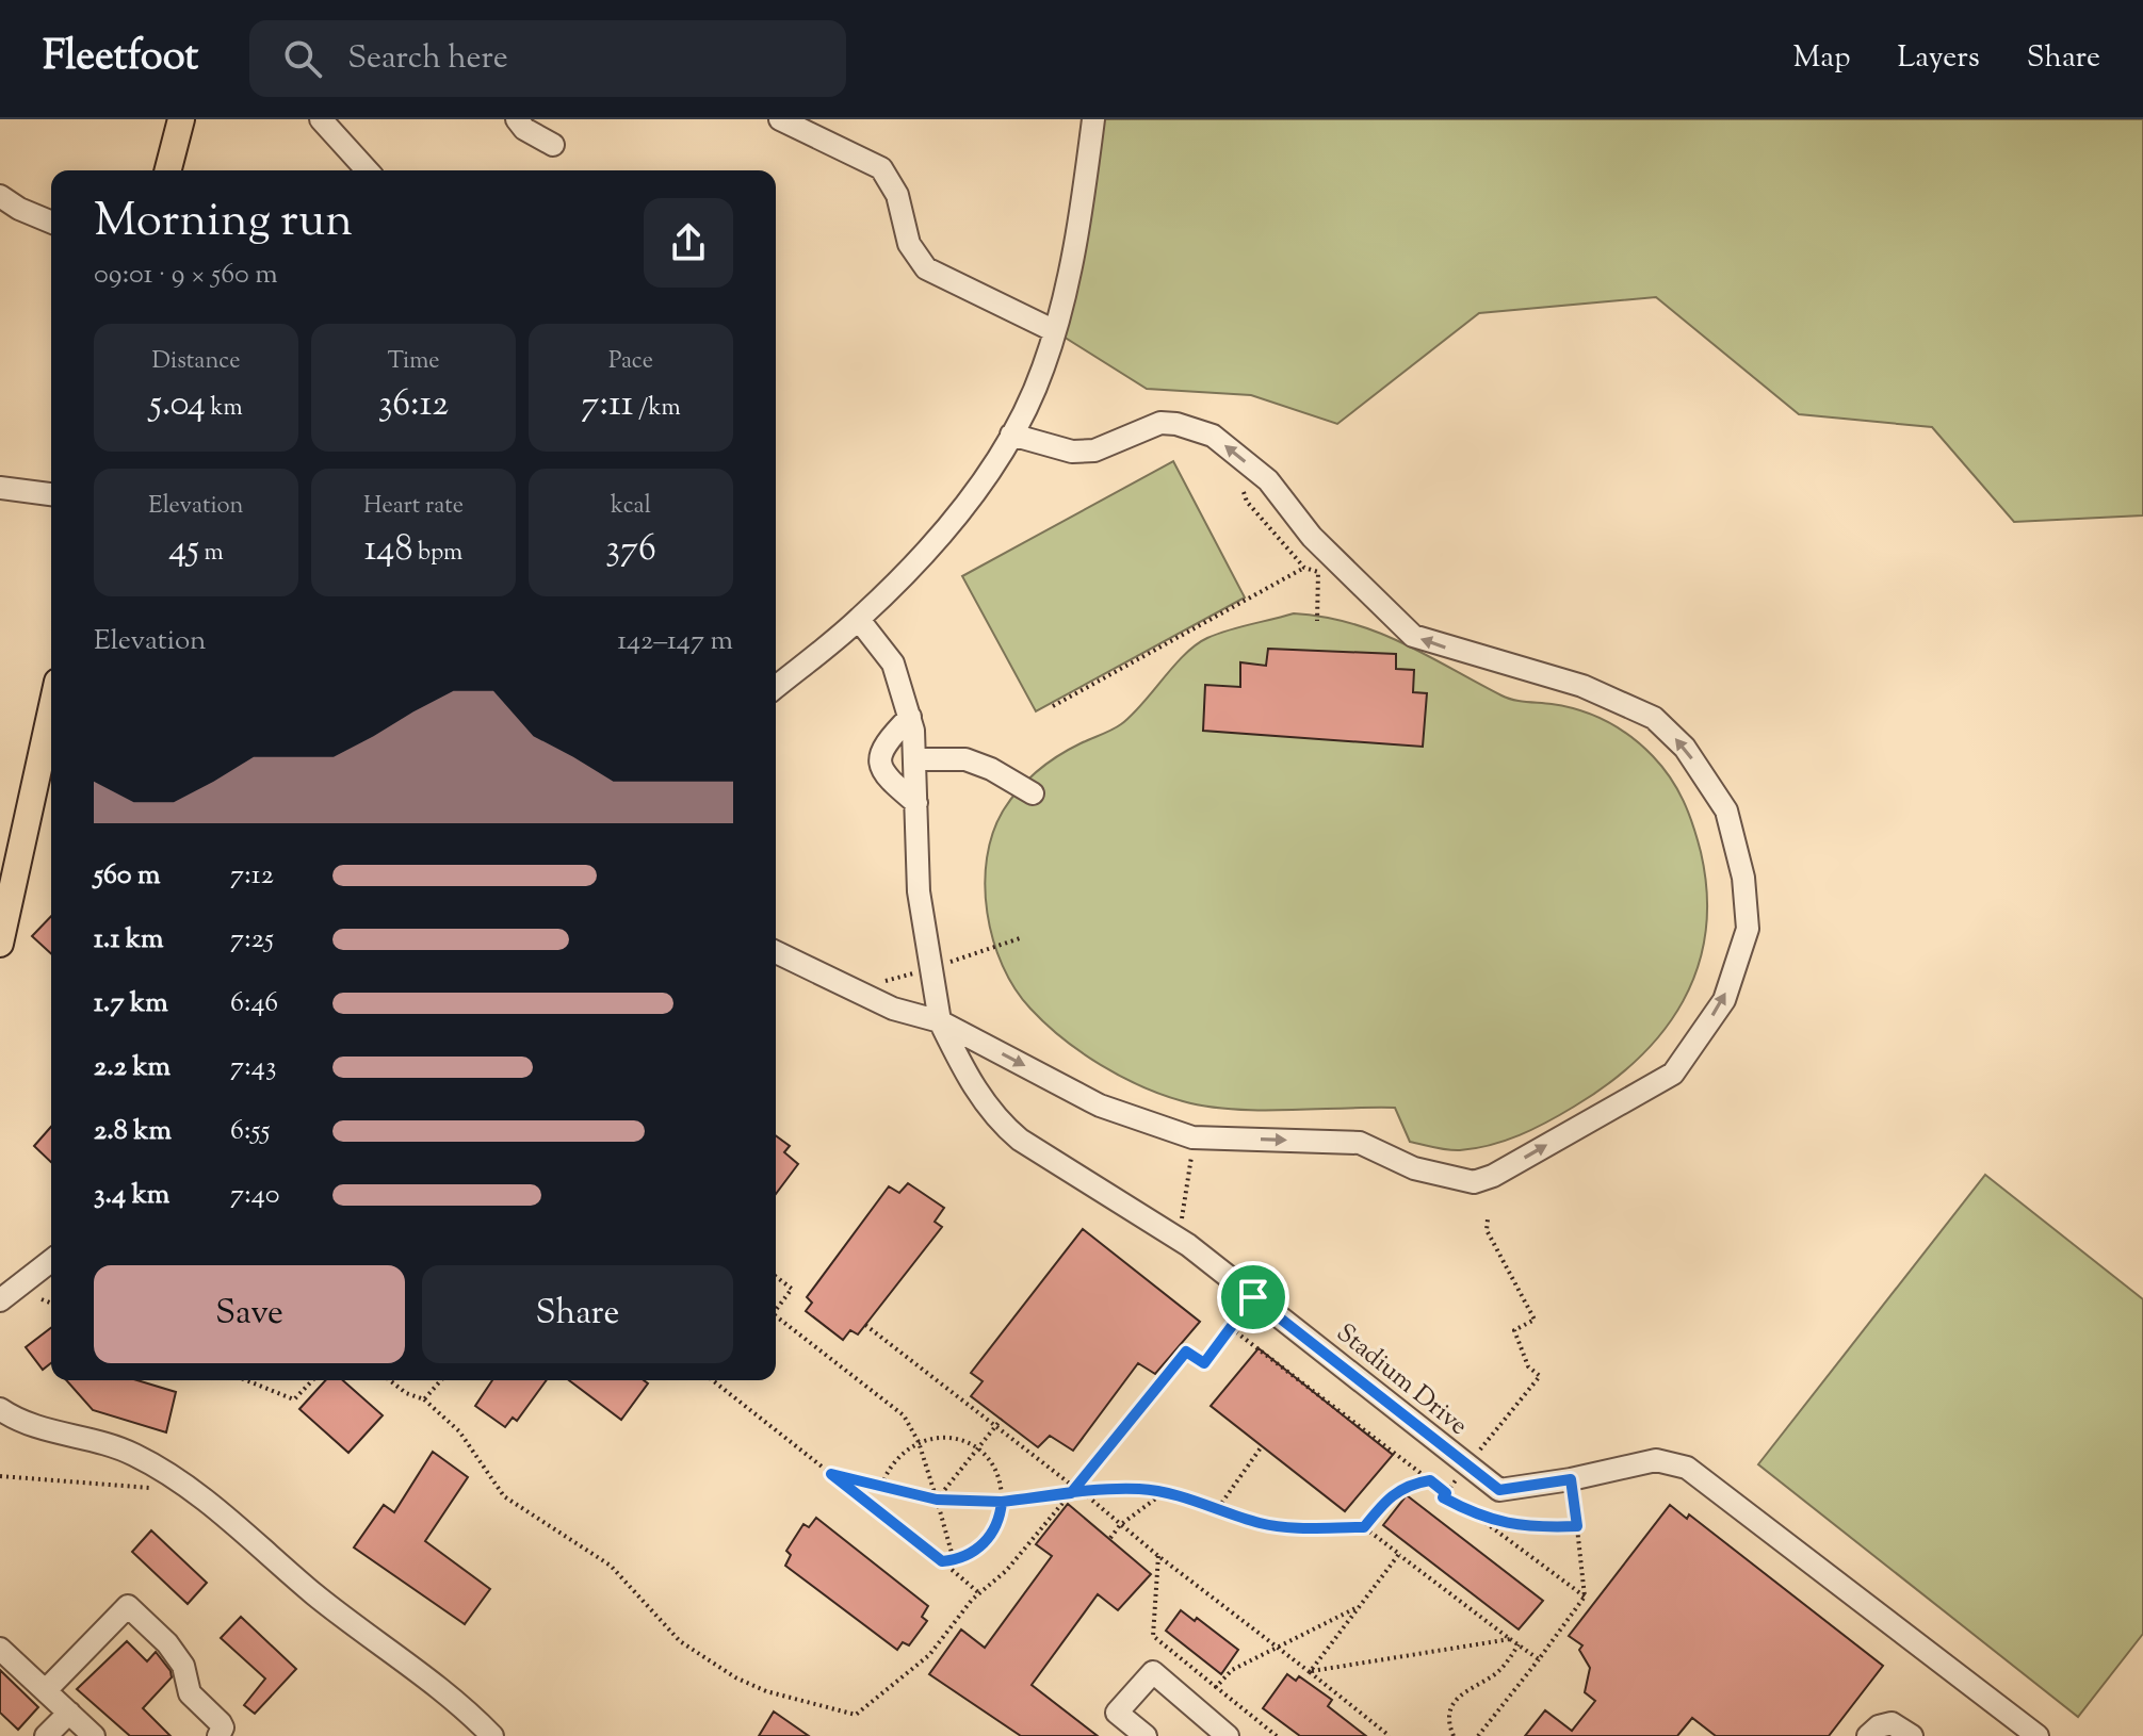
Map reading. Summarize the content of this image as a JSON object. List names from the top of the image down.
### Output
{
  "streets": {
    "street": ["Stadium Drive"]
  },
  "page": {
    "header": "Fleetfoot",
    "search": "Search here",
    "nav": ["Map", "Layers", "Share"],
    "heading": ["Morning run", "09:01 · 9 × 560 m"],
    "stats": [
      ["Distance", "5.04 km"],
      ["Time", "36:12"],
      ["Pace", "7:11 /km"],
      ["Elevation", "45 m"],
      ["Heart rate", "148 bpm"],
      ["kcal", "376"]
    ],
    "chart": ["Elevation", "142–147 m"],
    "list": [
      {
        "name": "560 m",
        "note": "7:12"
      },
      {
        "name": "1.1 km",
        "note": "7:25"
      },
      {
        "name": "1.7 km",
        "note": "6:46"
      },
      {
        "name": "2.2 km",
        "note": "7:43"
      },
      {
        "name": "2.8 km",
        "note": "6:55"
      },
      {
        "name": "3.4 km",
        "note": "7:40"
      }
    ],
    "buttons": ["Save", "Share"]
  }
}
